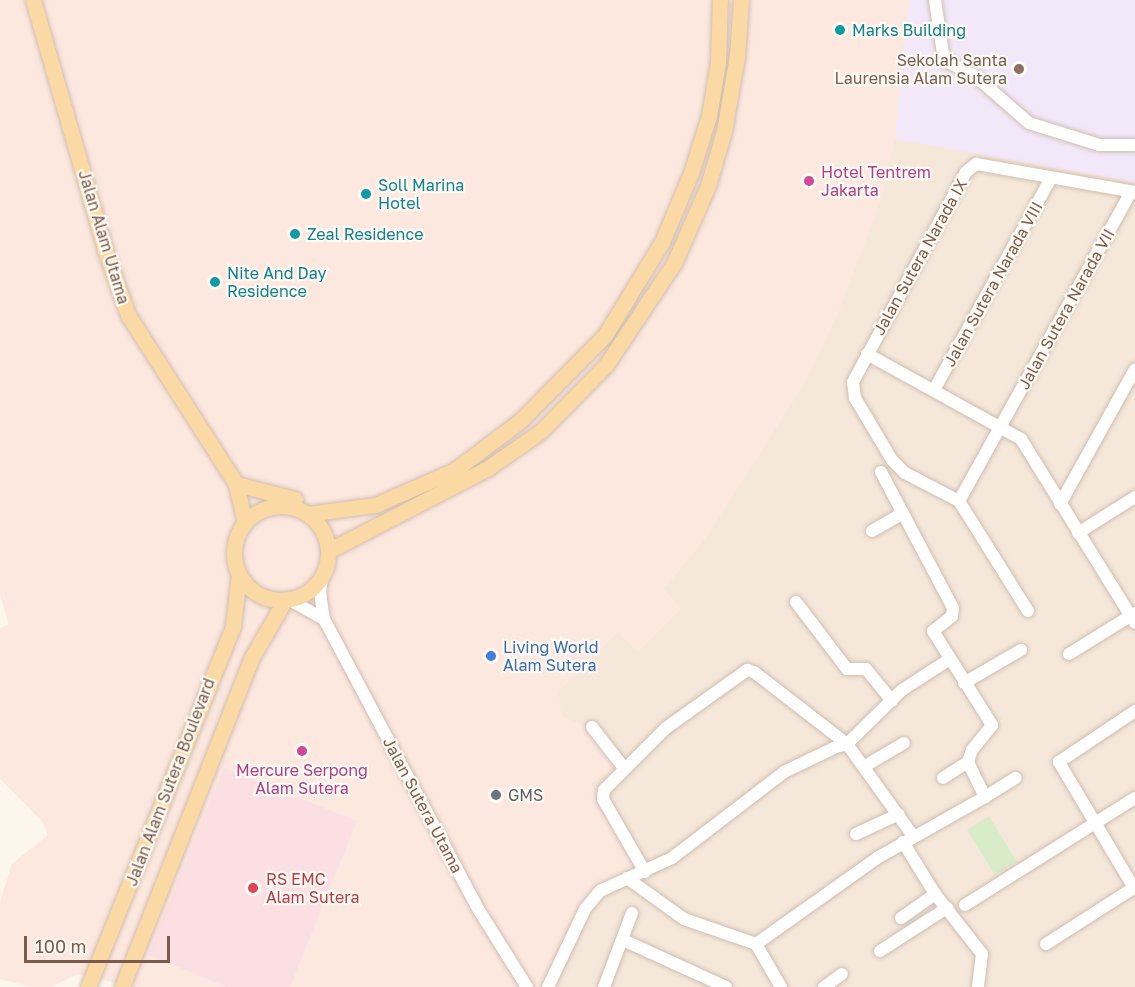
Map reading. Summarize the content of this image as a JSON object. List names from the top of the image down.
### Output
{
  "streets": {
    "main road": ["Jalan Alam Utama", "Jalan Alam Sutera Boulevard"],
    "street": [
      "Jalan Sutera Narada IX",
      "Jalan Sutera Narada VIII",
      "Jalan Sutera Narada VII",
      "Jalan Sutera Utama"
    ]
  },
  "crossings": [
    ["Jalan Alam Utama", "Jalan Alam Sutera Boulevard"],
    ["Jalan Alam Utama", "Jalan Sutera Utama"],
    ["Jalan Sutera Narada IX", "Jalan Sutera Narada VIII"],
    ["Jalan Sutera Narada IX", "Jalan Sutera Narada VII"],
    ["Jalan Alam Sutera Boulevard", "Jalan Sutera Utama"]
  ],
  "places": [
    "Marks Building",
    "Sekolah Santa Laurensia Alam Sutera",
    "Hotel Tentrem Jakarta",
    "Soll Marina Hotel",
    "Zeal Residence",
    "Nite And Day Residence",
    "Living World Alam Sutera",
    "Mercure Serpong Alam Sutera",
    "GMS",
    "RS EMC Alam Sutera"
  ],
  "scale_bar": "100 m"
}
